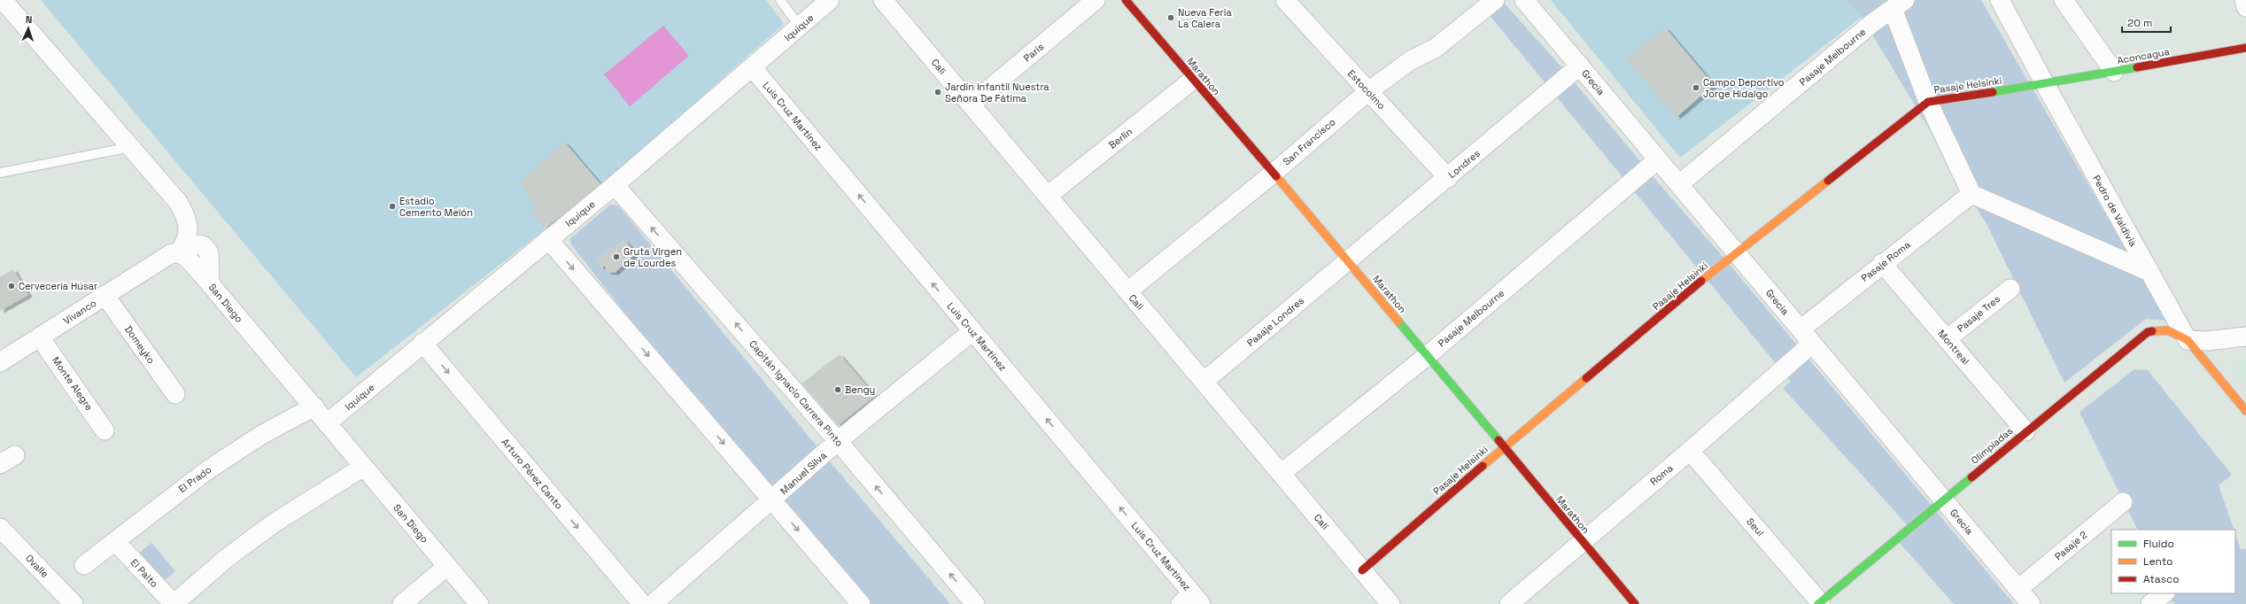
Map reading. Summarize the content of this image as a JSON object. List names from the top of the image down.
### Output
{
  "streets": {
    "street": [
      "Iquique",
      "París",
      "Aconcagua",
      "Pasaje Melbourne",
      "Cali",
      "Marathon",
      "Grecia",
      "Pasaje Helsinki",
      "Estocolmo",
      "Luis Cruz Martínez",
      "Berlín",
      "San Francisco",
      "Londres",
      "Pedro de Valdivia",
      "Pasaje Roma",
      "San Diego",
      "Vivanco",
      "Pasaje Tres",
      "Pasaje Londres",
      "Domeyko",
      "Montreal",
      "Monte Alegre",
      "Capitán Ignacio Carrera Pinto",
      "Olimpíadas",
      "Manuel Silva",
      "Arturo Pérez Canto",
      "Roma",
      "El Prado",
      "Seul",
      "Pasaje 2",
      "Ovalle",
      "El Palto"
    ]
  },
  "crossings": [
    ["Iquique", "Luis Cruz Martínez"],
    ["Iquique", "San Diego"],
    ["Iquique", "Capitán Ignacio Carrera Pinto"],
    ["Iquique", "Arturo Pérez Canto"],
    ["París", "Cali"],
    ["Aconcagua", "Pasaje Helsinki"],
    ["Aconcagua", "Pedro de Valdivia"],
    ["Pasaje Melbourne", "Cali"],
    ["Pasaje Melbourne", "Marathon"],
    ["Pasaje Melbourne", "Grecia"],
    ["Cali", "Pasaje Helsinki"],
    ["Cali", "Berlín"],
    ["Cali", "San Francisco"],
    ["Cali", "Pasaje Londres"],
    ["Marathon", "Pasaje Helsinki"],
    ["Marathon", "Berlín"],
    ["Marathon", "San Francisco"],
    ["Marathon", "Londres"],
    ["Marathon", "Pasaje Londres"],
    ["Marathon", "Roma"],
    ["Grecia", "Pasaje Helsinki"],
    ["Grecia", "Londres"],
    ["Grecia", "Pasaje Roma"],
    ["Grecia", "Olimpíadas"],
    ["Grecia", "Roma"],
    ["Grecia", "Pasaje 2"],
    ["Pasaje Helsinki", "Pedro de Valdivia"],
    ["Estocolmo", "San Francisco"],
    ["Estocolmo", "Londres"],
    ["Luis Cruz Martínez", "Manuel Silva"],
    ["Londres", "Pasaje Londres"],
    ["Pedro de Valdivia", "Olimpíadas"],
    ["Pasaje Roma", "Montreal"],
    ["San Diego", "Vivanco"],
    ["San Diego", "El Prado"],
    ["Vivanco", "Domeyko"],
    ["Vivanco", "Monte Alegre"],
    ["Pasaje Tres", "Montreal"],
    ["Montreal", "Olimpíadas"],
    ["Capitán Ignacio Carrera Pinto", "Manuel Silva"],
    ["Olimpíadas", "Seul"],
    ["Roma", "Seul"],
    ["El Prado", "El Palto"]
  ],
  "one_way": ["Luis Cruz Martínez"],
  "places": [
    "Nueva Feria La Calera",
    "Campo Deportivo Jorge Hidalgo",
    "Jardín Infantil Nuestra Señora De Fátima",
    "Estadio Cemento Melón",
    "Gruta Virgen de Lourdes",
    "Cervecería Húsar",
    "Bengy"
  ],
  "legend": ["Fluido", "Lento", "Atasco"],
  "scale_bar": "20 m",
  "north": "top"
}
